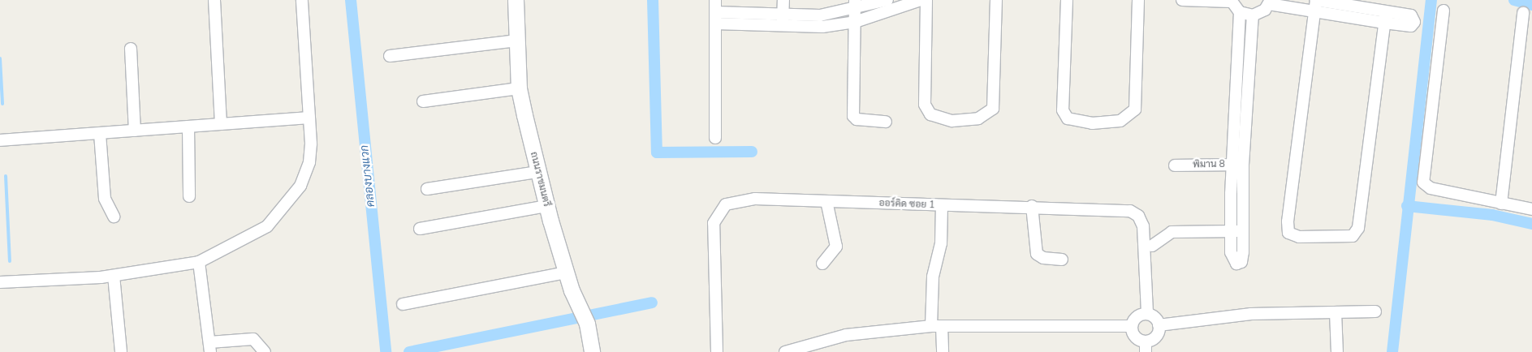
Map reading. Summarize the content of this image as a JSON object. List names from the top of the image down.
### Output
{
  "streets": {
    "street": ["พิมาน 8", "ถนนราชมนตรี", "ออร์คิด ซอย 1"]
  },
  "water": ["คลองบางแวก"]
}
